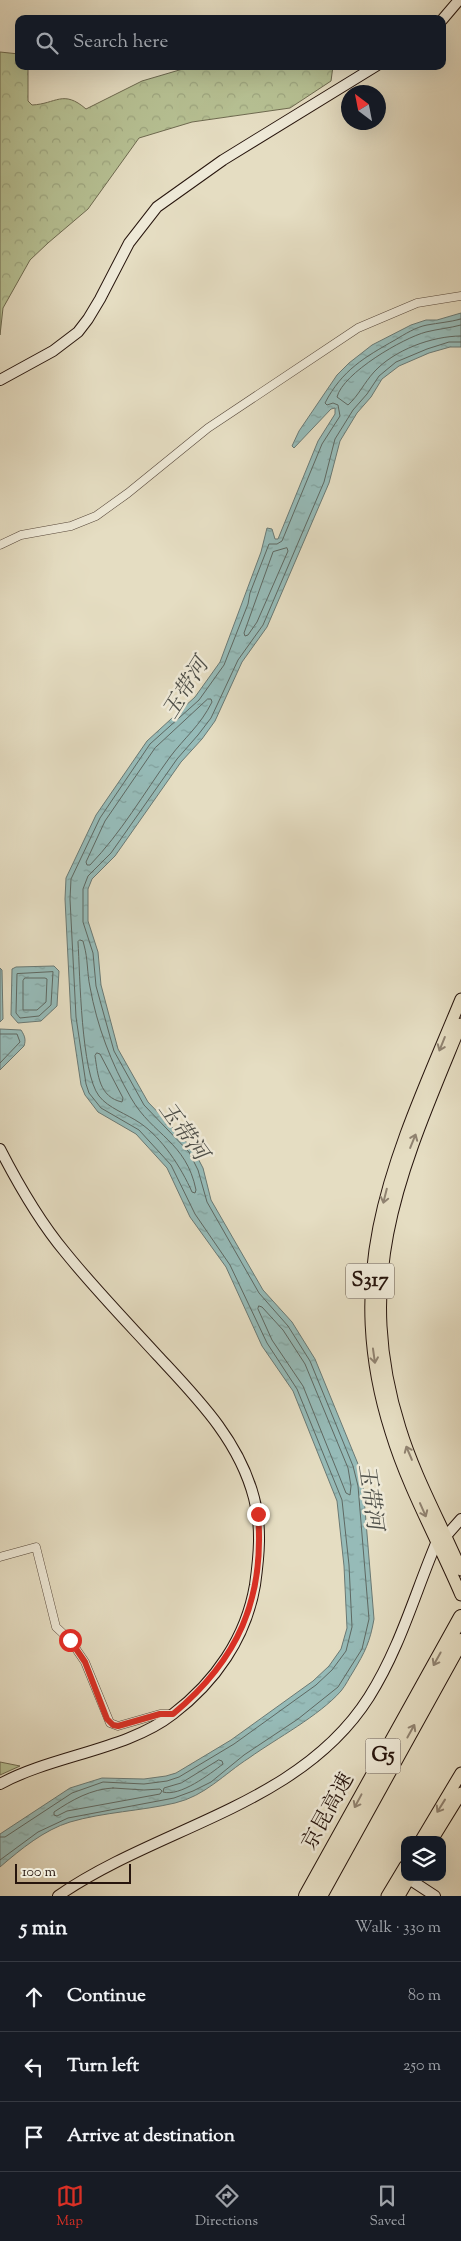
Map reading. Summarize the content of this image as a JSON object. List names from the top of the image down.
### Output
{
  "streets": {
    "highway": ["G5", "京昆高速"],
    "main road": ["S317"]
  },
  "water": ["玉带河"],
  "scale_bar": "100 m",
  "north": "top left",
  "page": {
    "search": "Search here",
    "scale": "100 m",
    "heading": ["5 min", "Walk · 330 m"],
    "list": [
      ["Continue", "80 m"],
      ["Turn left", "250 m"],
      "Arrive at destination"
    ],
    "nav": ["Map", "Directions", "Saved"]
  }
}
